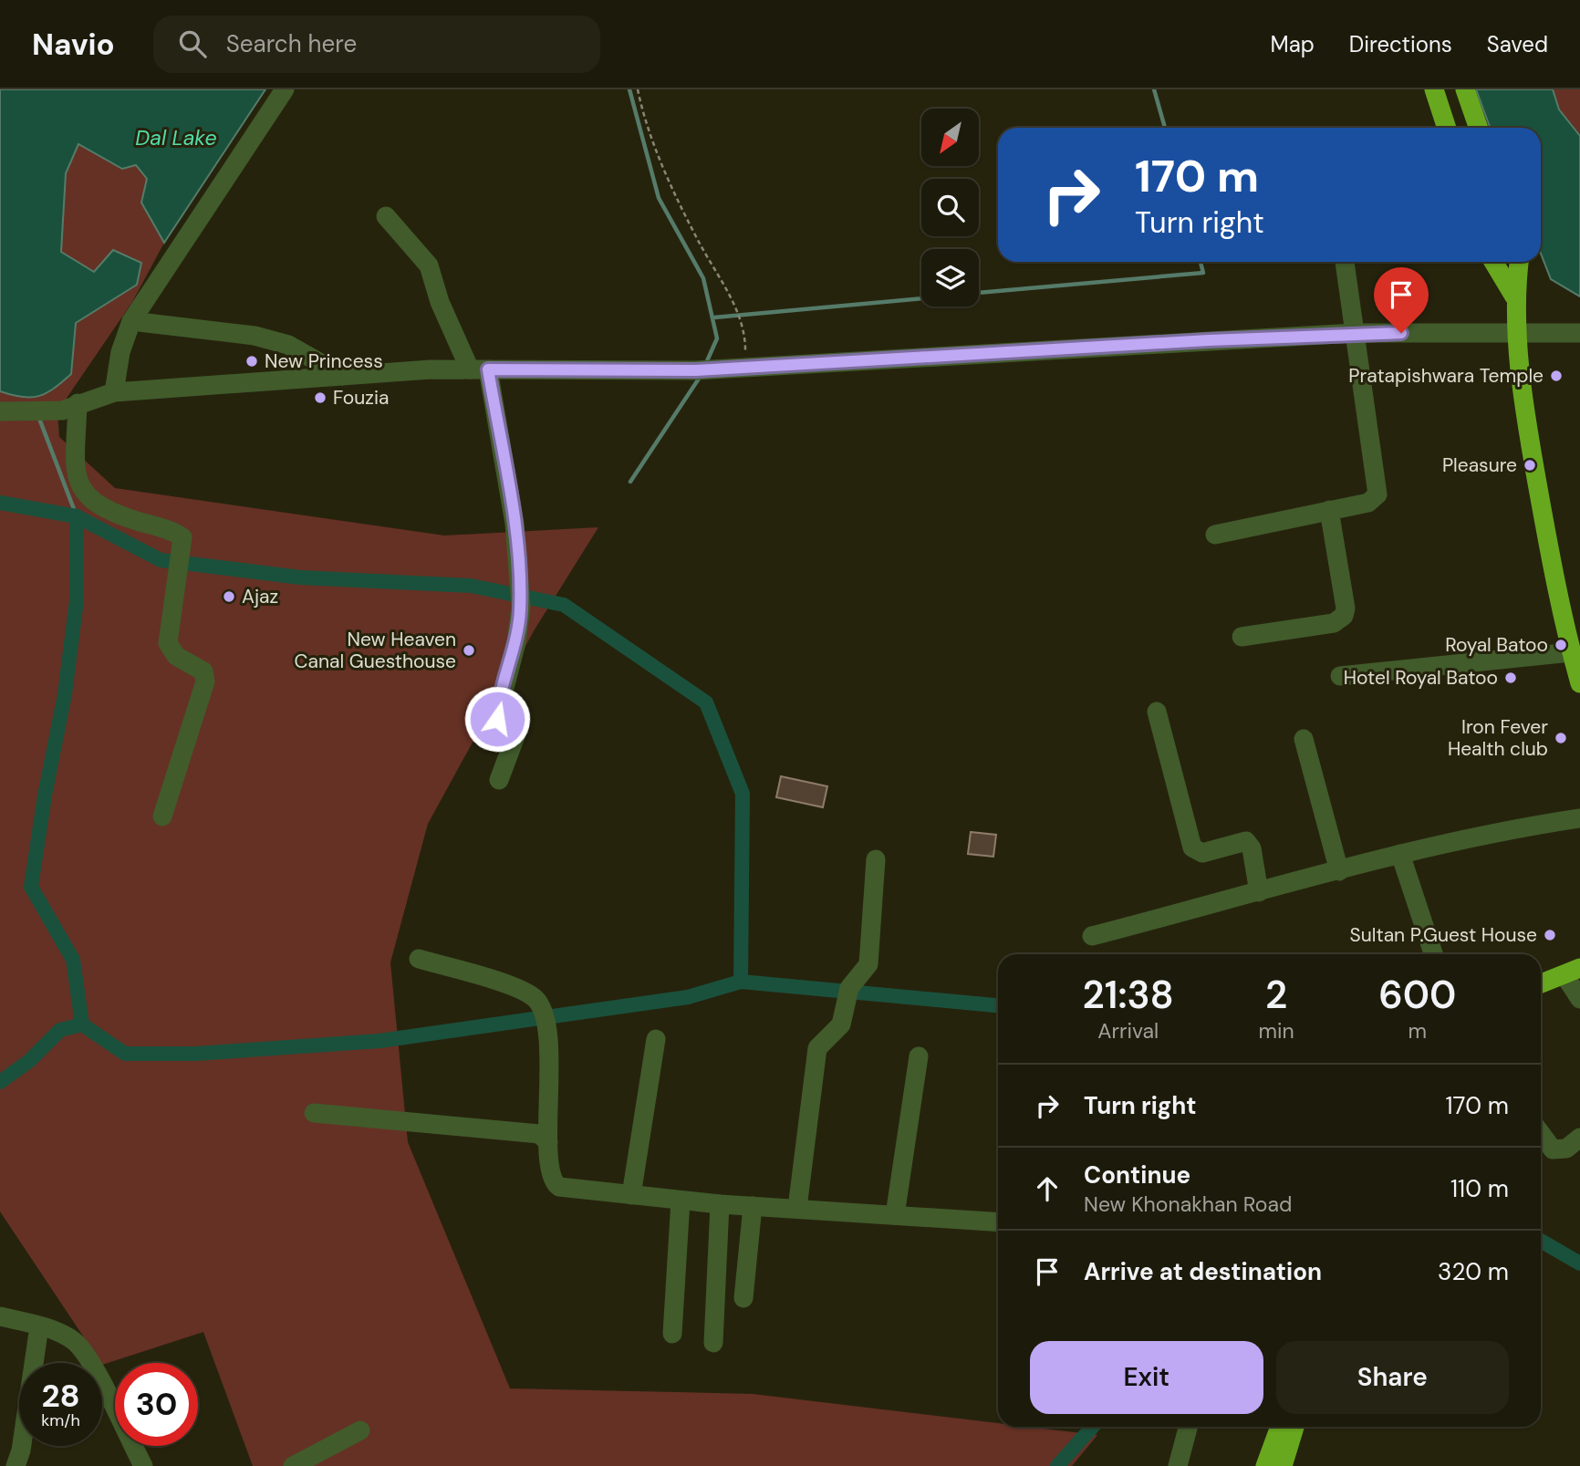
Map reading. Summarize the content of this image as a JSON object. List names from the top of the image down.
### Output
{
  "water": ["Dal Lake"],
  "places": [
    "New Princess",
    "Pratapishwara Temple",
    "Fouzia",
    "Pleasure",
    "Ajaz",
    "Royal Batoo",
    "New Heaven Canal Guesthouse",
    "Hotel Royal Batoo",
    "Iron Fever Health club",
    "Sultan P.Guest House"
  ],
  "north": "bottom left",
  "page": {
    "header": "Navio",
    "search": "Search here",
    "nav": ["Map", "Directions", "Saved"],
    "turn": ["170 m", "Turn right"],
    "eta": [
      "21:38",
      "Arrival",
      "2",
      "min",
      "600",
      "m"
    ],
    "list": [
      {
        "name": "Turn right",
        "value": "170 m"
      },
      {
        "name": "Continue",
        "note": "New Khonakhan Road",
        "value": "110 m"
      },
      {
        "name": "Arrive at destination",
        "value": "320 m"
      }
    ],
    "buttons": ["Exit", "Share"],
    "speed": "28 km/h",
    "limit": "30"
  }
}
